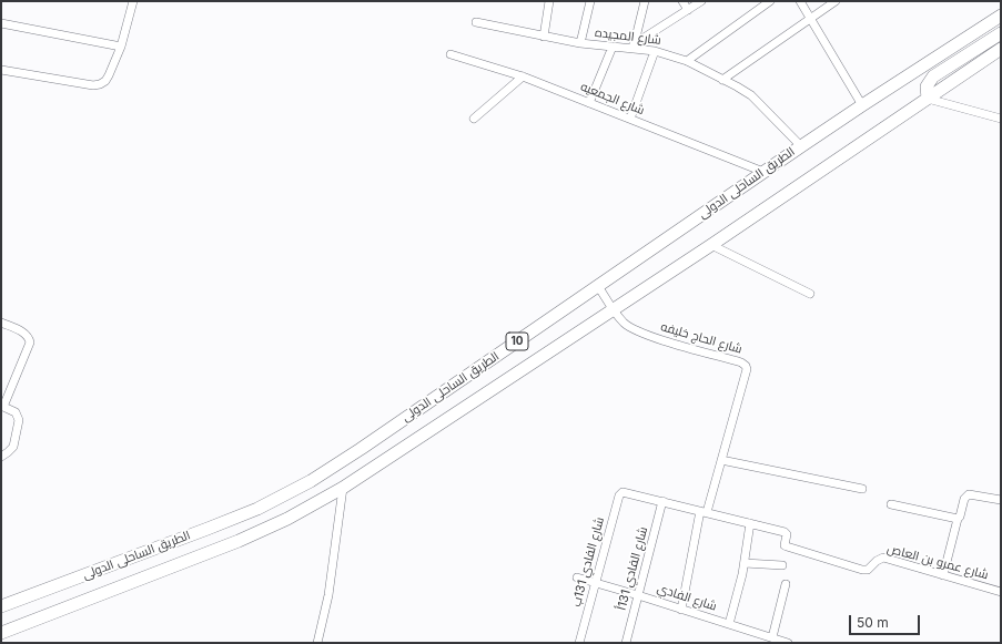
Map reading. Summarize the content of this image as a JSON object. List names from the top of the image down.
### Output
{
  "streets": {
    "highway": ["الطريق الساحلى الدولى", "10"],
    "street": [
      "شارع المجيده",
      "شارع الجمعيه",
      "شارع الحاج خليفه",
      "شارع الفادي 131ب",
      "شارع عمرو بن العاص",
      "شارع الفادي 131أ",
      "شارع الفادي"
    ]
  },
  "crossings": [
    ["شارع المجيده", "الطريق الساحلى الدولى"],
    ["شارع الجمعيه", "الطريق الساحلى الدولى"],
    ["الطريق الساحلى الدولى", "شارع الحاج خليفه"],
    ["شارع الحاج خليفه", "شارع عمرو بن العاص"],
    ["شارع الحاج خليفه", "شارع الفادي"],
    ["شارع الفادي 131ب", "شارع عمرو بن العاص"],
    ["شارع الفادي 131ب", "شارع الفادي"],
    ["شارع عمرو بن العاص", "شارع الفادي 131أ"],
    ["شارع الفادي 131أ", "شارع الفادي"]
  ],
  "scale_bar": "50 m"
}
